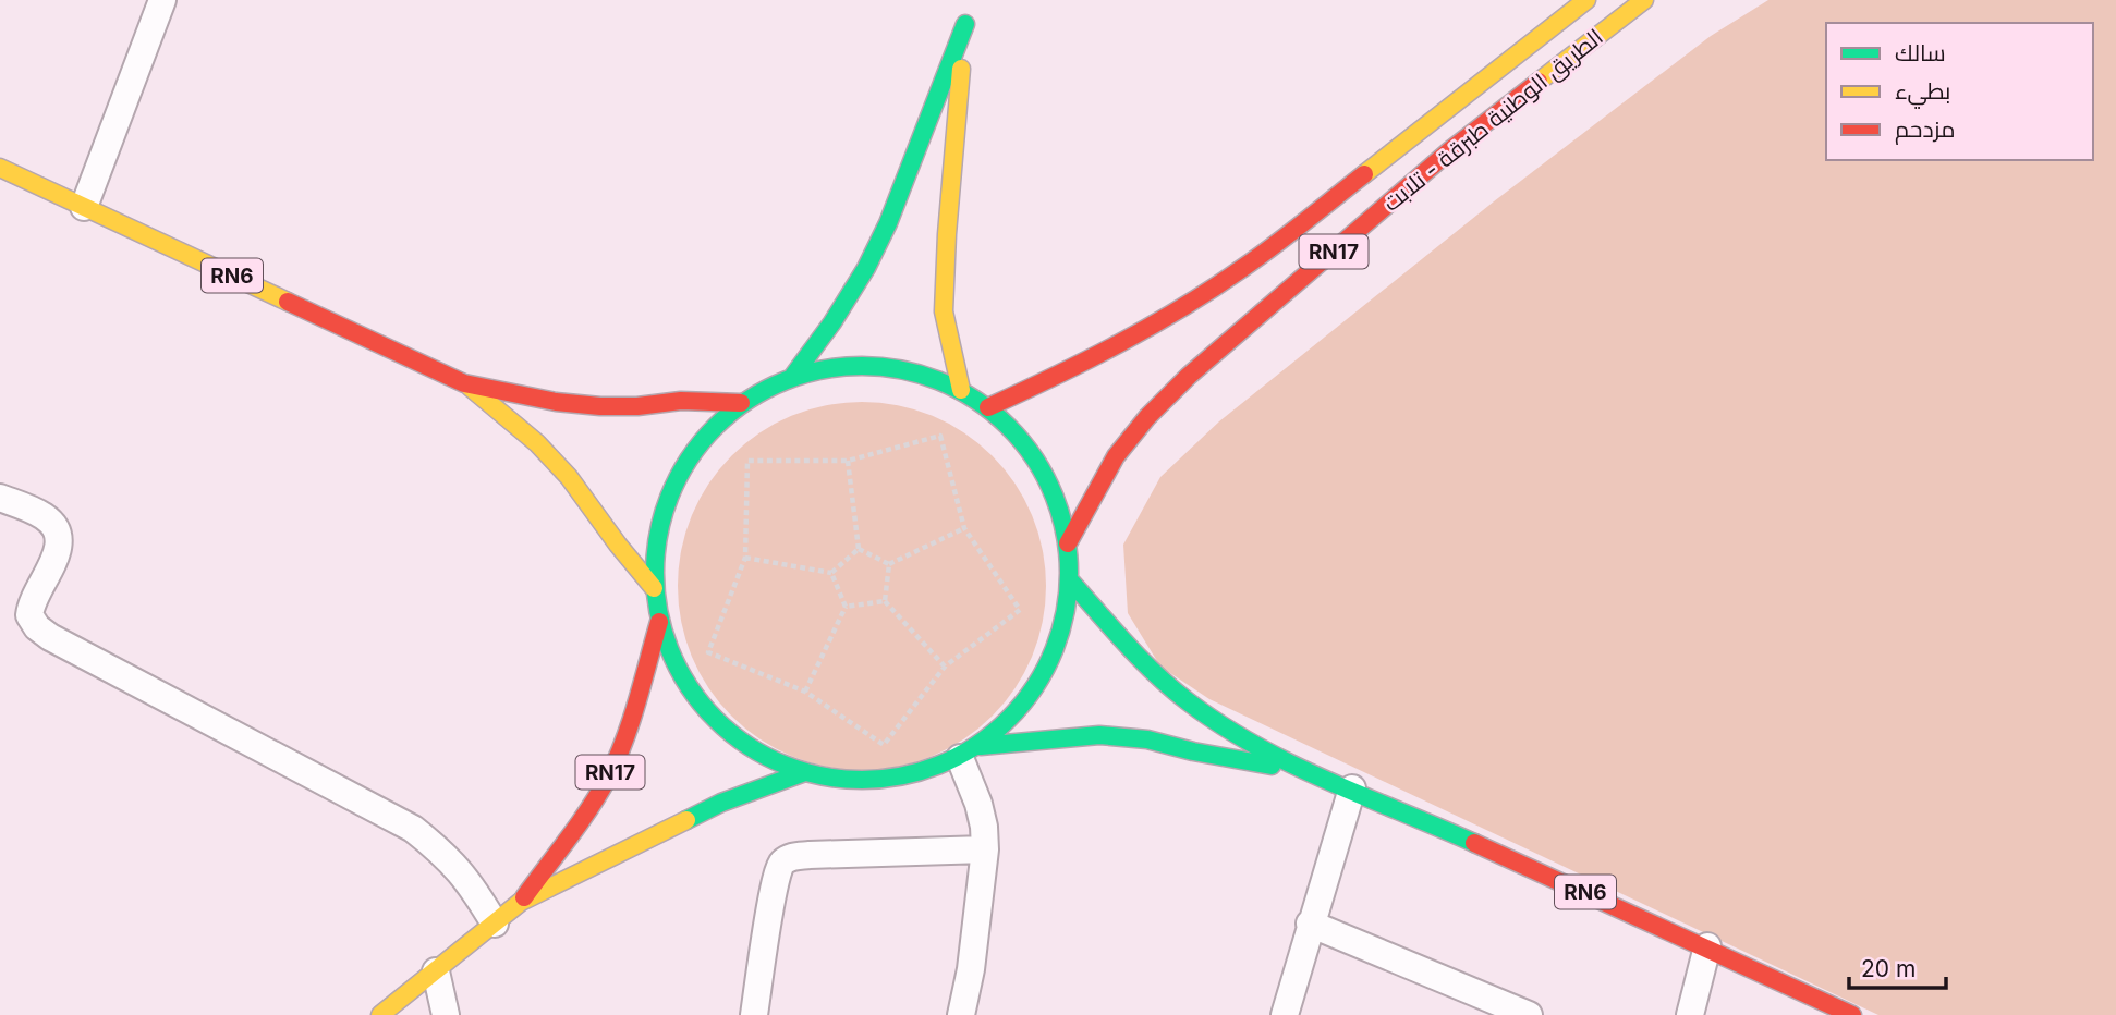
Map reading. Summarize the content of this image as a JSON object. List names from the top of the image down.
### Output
{
  "streets": {
    "main road": ["الطريق الوطنية طبرقة - تلابت", "RN17", "RN6"]
  },
  "legend": ["سالك", "بطيء", "مزدحم"],
  "scale_bar": "20 m"
}
